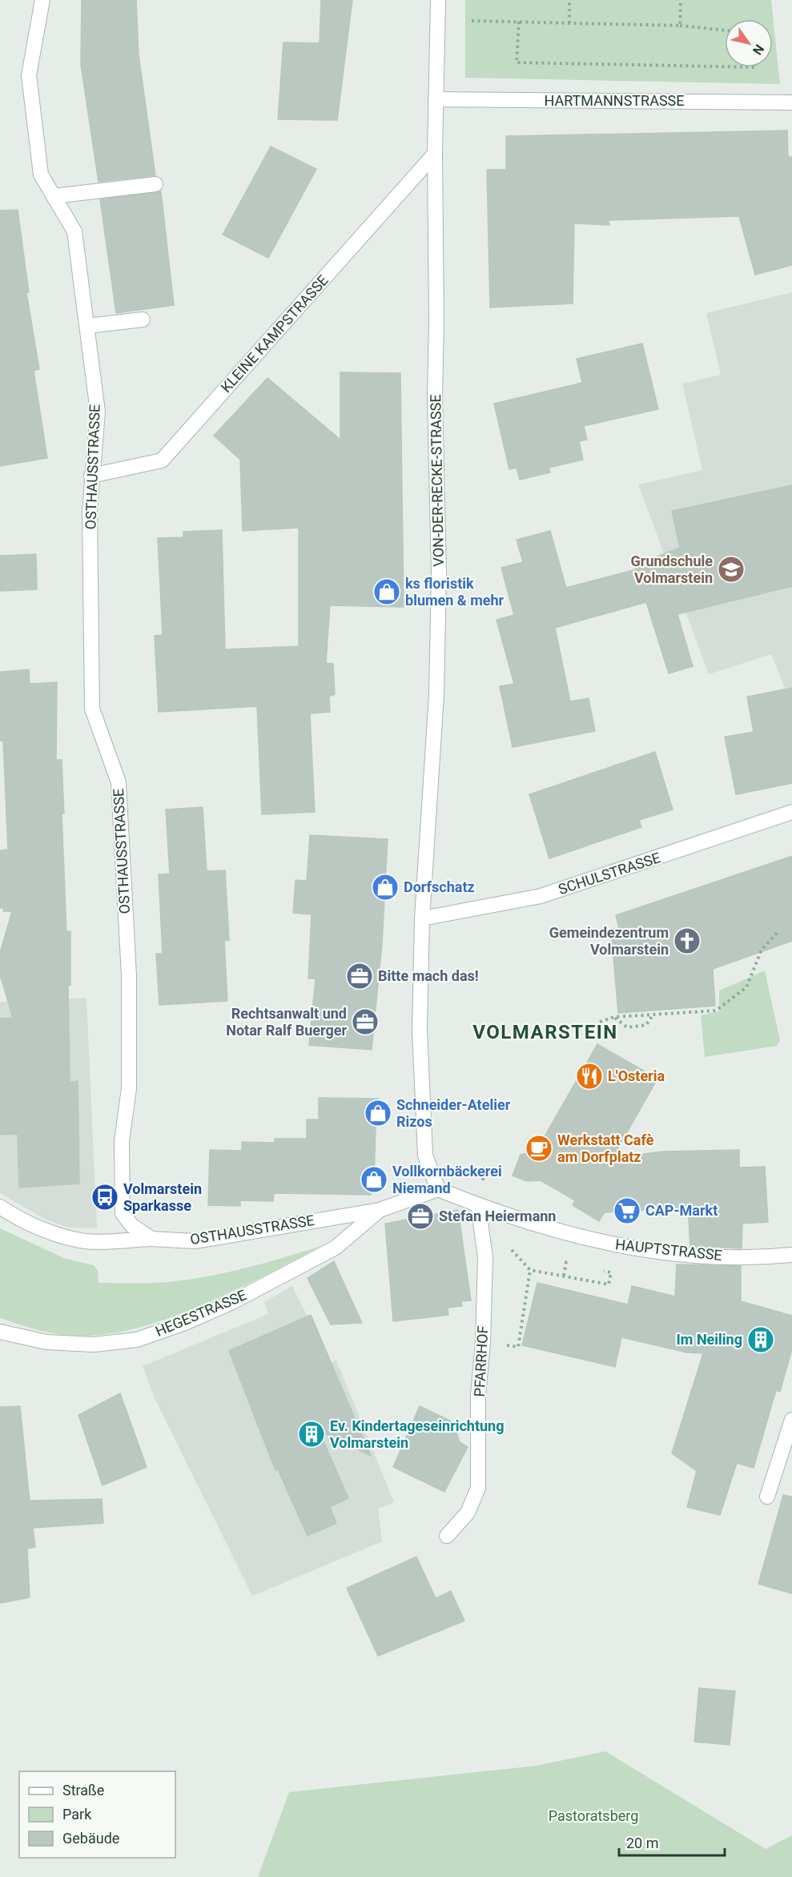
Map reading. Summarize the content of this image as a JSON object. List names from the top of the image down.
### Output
{
  "streets": {
    "street": [
      "HARTMANNSTRASSE",
      "KLEINE KAMPSTRASSE",
      "OSTHAUSSTRASSE",
      "VON-DER-RECKE-STRASSE",
      "SCHULSTRASSE",
      "HAUPTSTRASSE",
      "HEGESTRASSE",
      "PFARRHOF"
    ]
  },
  "crossings": [
    ["HARTMANNSTRASSE", "VON-DER-RECKE-STRASSE"],
    ["KLEINE KAMPSTRASSE", "OSTHAUSSTRASSE"],
    ["KLEINE KAMPSTRASSE", "VON-DER-RECKE-STRASSE"],
    ["OSTHAUSSTRASSE", "VON-DER-RECKE-STRASSE"],
    ["OSTHAUSSTRASSE", "HAUPTSTRASSE"],
    ["OSTHAUSSTRASSE", "HEGESTRASSE"],
    ["VON-DER-RECKE-STRASSE", "SCHULSTRASSE"],
    ["VON-DER-RECKE-STRASSE", "HAUPTSTRASSE"],
    ["HAUPTSTRASSE", "PFARRHOF"]
  ],
  "districts": ["VOLMARSTEIN"],
  "parks": ["Pastoratsberg"],
  "places": {
    "school or university": ["Grundschule Volmarstein"],
    "shop": [
      "ks floristik blumen & mehr",
      "Dorfschatz",
      "Schneider-Atelier Rizos",
      "Vollkornbäckerei Niemand"
    ],
    "church": ["Gemeindezentrum Volmarstein"],
    "office": ["Bitte mach das!", "Rechtsanwalt und Notar Ralf Buerger", "Stefan Heiermann"],
    "restaurant": ["L'Osteria"],
    "cafe": ["Werkstatt Cafè am Dorfplatz"],
    "bus stop": ["Volmarstein Sparkasse"],
    "supermarket": ["CAP-Markt"],
    "building": ["Im Neiling", "Ev. Kindertageseinrichtung Volmarstein"]
  },
  "legend": ["Straße", "Park", "Gebäude"],
  "scale_bar": "20 m",
  "north": "bottom right"
}
